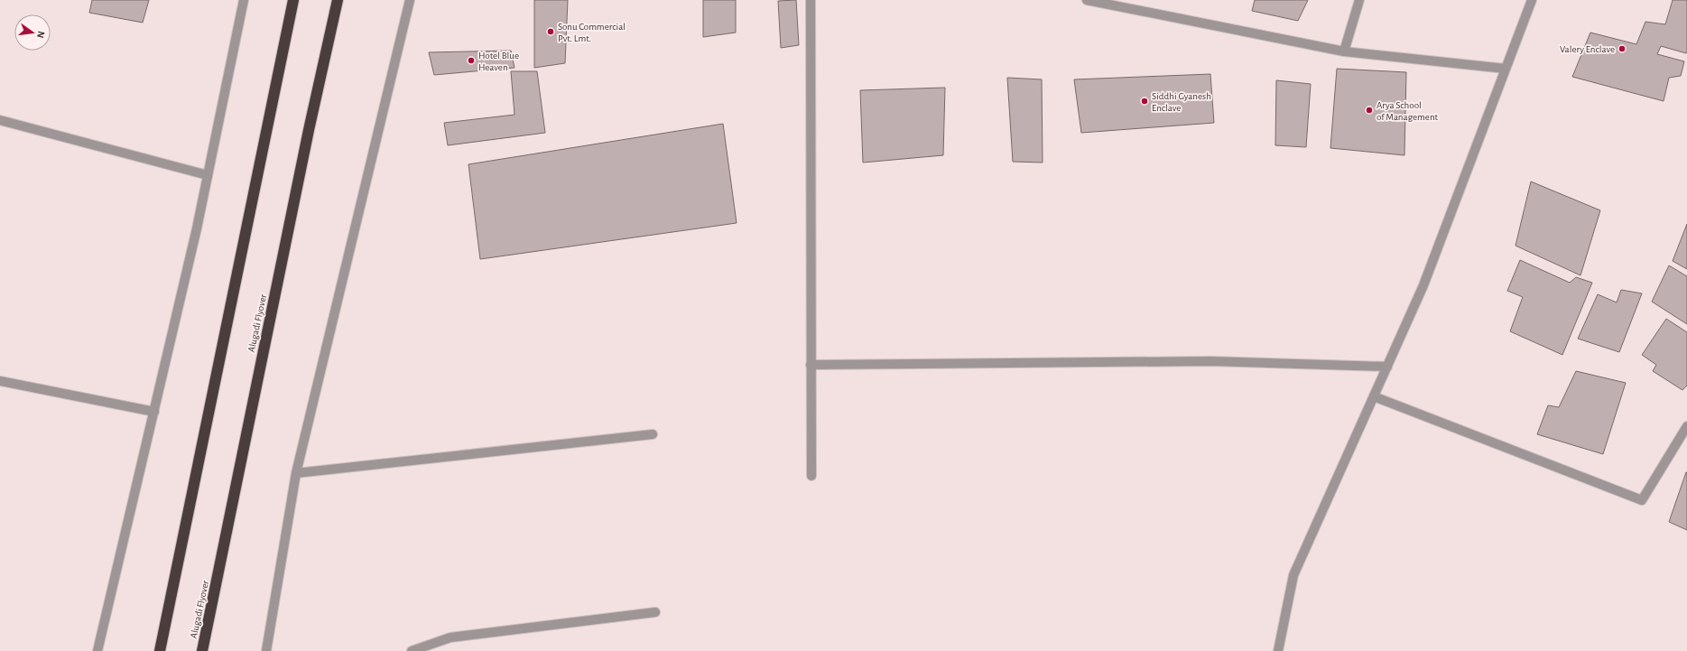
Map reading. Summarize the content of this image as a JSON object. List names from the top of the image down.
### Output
{
  "streets": {
    "highway": ["Alugadi Flyover"]
  },
  "places": [
    "Sonu Commercial Pvt. Lmt.",
    "Valery Enclave",
    "Hotel Blue Heaven",
    "Siddhi Gyanesh Enclave",
    "Arya School of Management"
  ],
  "north": "right"
}
